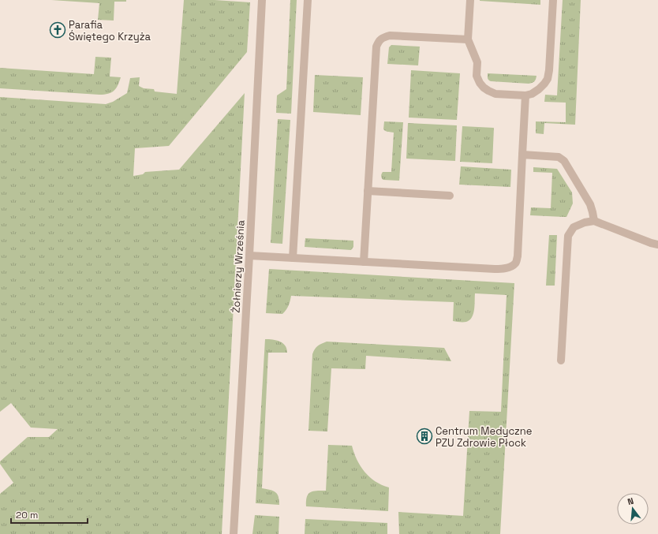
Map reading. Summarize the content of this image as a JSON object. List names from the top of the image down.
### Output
{
  "streets": {
    "street": ["Żołnierzy Września"]
  },
  "places": {
    "church": ["Parafia Świętego Krzyża"],
    "building": ["Centrum Medyczne PZU Zdrowie Płock"]
  },
  "scale_bar": "20 m",
  "north": "top"
}
